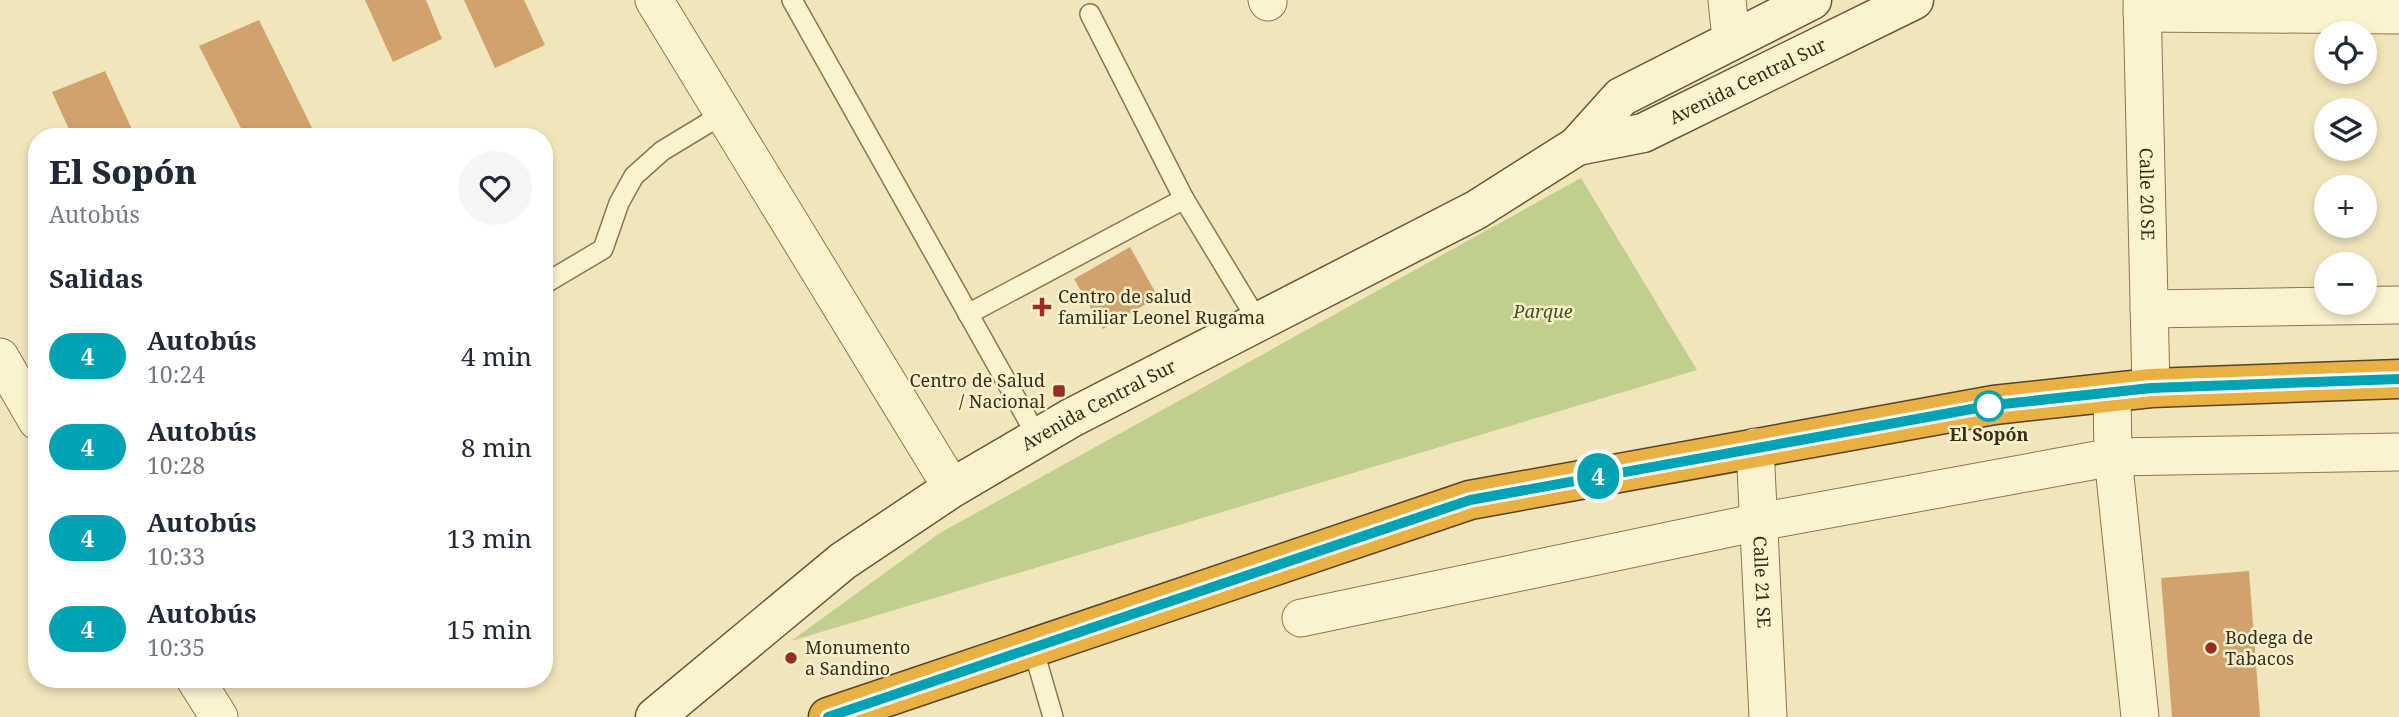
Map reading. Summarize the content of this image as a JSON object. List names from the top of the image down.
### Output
{
  "streets": {
    "street": ["Avenida Central Sur", "Calle 20 SE", "Calle 21 SE"]
  },
  "parks": ["Parque"],
  "places": {
    "health": ["Centro de salud familiar Leonel Rugama"],
    "transit": ["Centro de Salud / Nacional"],
    "other": ["El Sopón", "Bodega de Tabacos", "Monumento a Sandino"]
  },
  "lines": ["bus line 4"],
  "page": {
    "on_map": "4",
    "map_buttons": ["+", "−"],
    "heading": [
      ["El Sopón", "Autobús"],
      "Salidas"
    ],
    "list": [
      {
        "mark": "4",
        "name": "Autobús",
        "note": "10:24",
        "value": "4 min"
      },
      {
        "mark": "4",
        "name": "Autobús",
        "note": "10:28",
        "value": "8 min"
      },
      {
        "mark": "4",
        "name": "Autobús",
        "note": "10:33",
        "value": "13 min"
      },
      {
        "mark": "4",
        "name": "Autobús",
        "note": "10:35",
        "value": "15 min"
      }
    ]
  }
}
